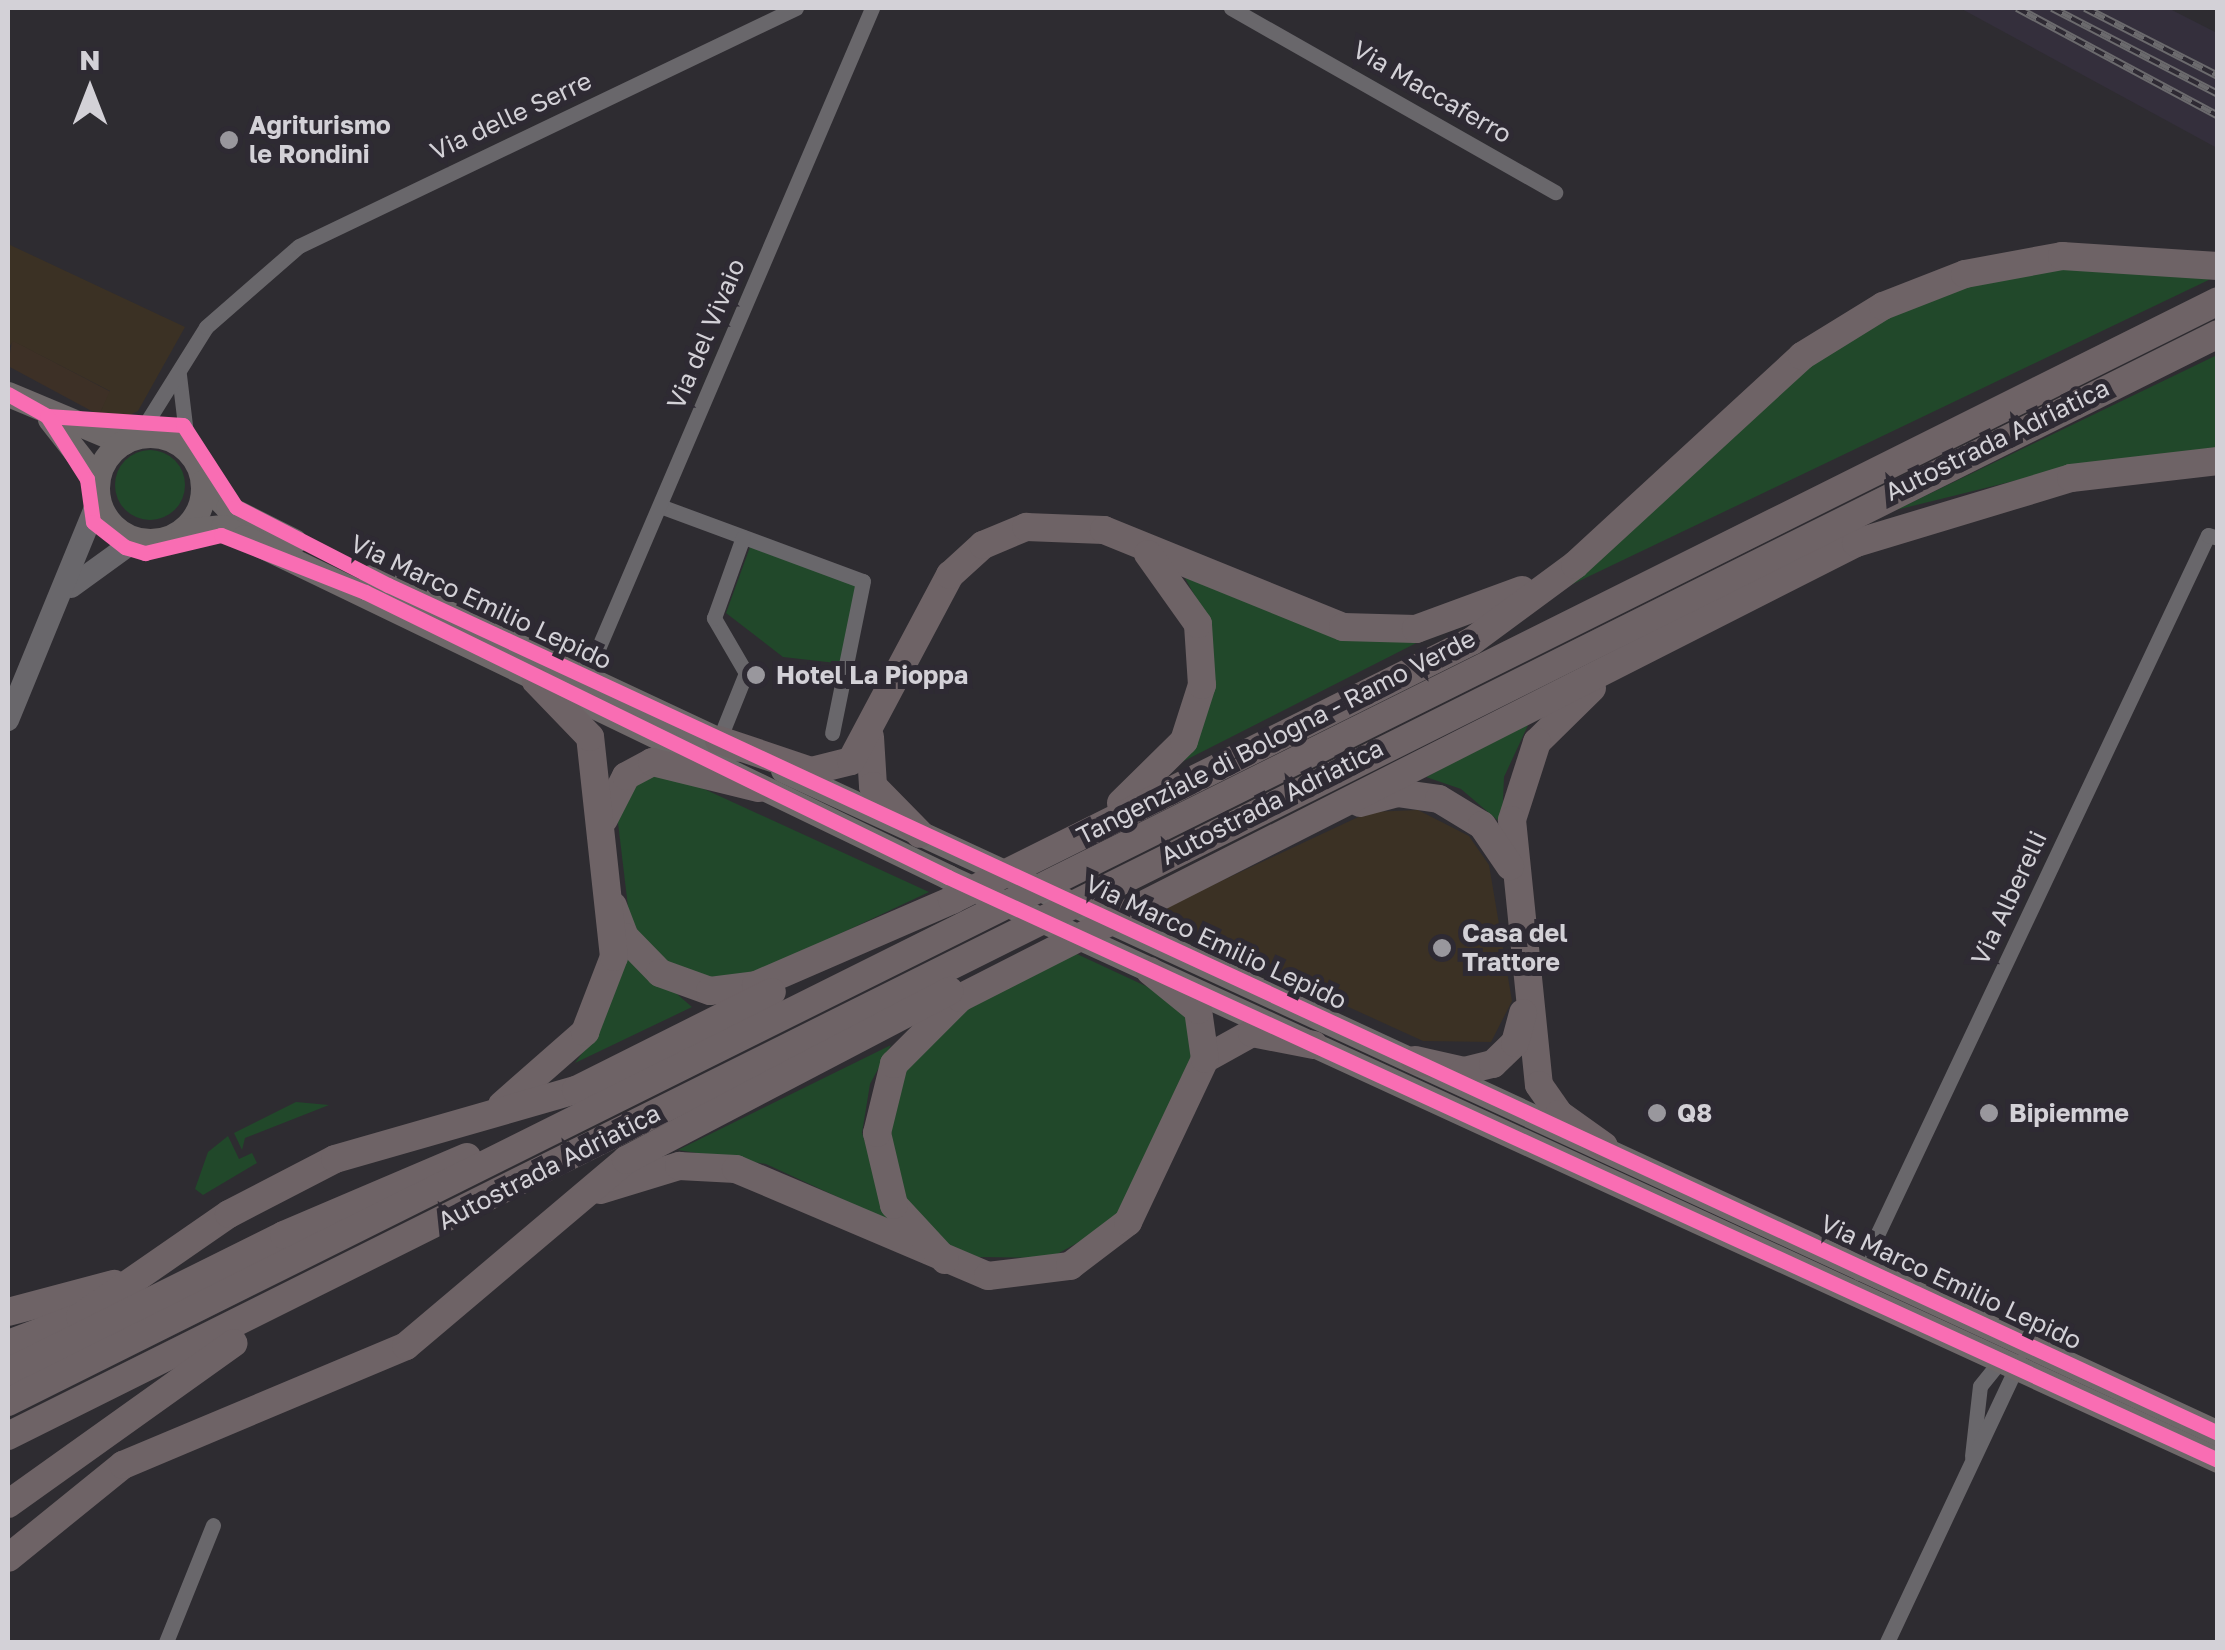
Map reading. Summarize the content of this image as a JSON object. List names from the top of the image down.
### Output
{
  "streets": {
    "highway": ["Autostrada Adriatica", "Tangenziale di Bologna - Ramo Verde"],
    "main road": ["Via Marco Emilio Lepido"],
    "street": [
      "Via Maccaferro",
      "Via delle Serre",
      "Via del Vivaio",
      "Via Alberelli"
    ]
  },
  "crossings": [
    ["Via delle Serre", "Via Marco Emilio Lepido"],
    ["Via del Vivaio", "Via Marco Emilio Lepido"],
    ["Via Marco Emilio Lepido", "Tangenziale di Bologna - Ramo Verde"],
    ["Via Marco Emilio Lepido", "Via Alberelli"]
  ],
  "places": [
    "Agriturismo le Rondini",
    "Hotel La Pioppa",
    "Casa del Trattore",
    "Q8",
    "Bipiemme"
  ],
  "north": "top"
}
